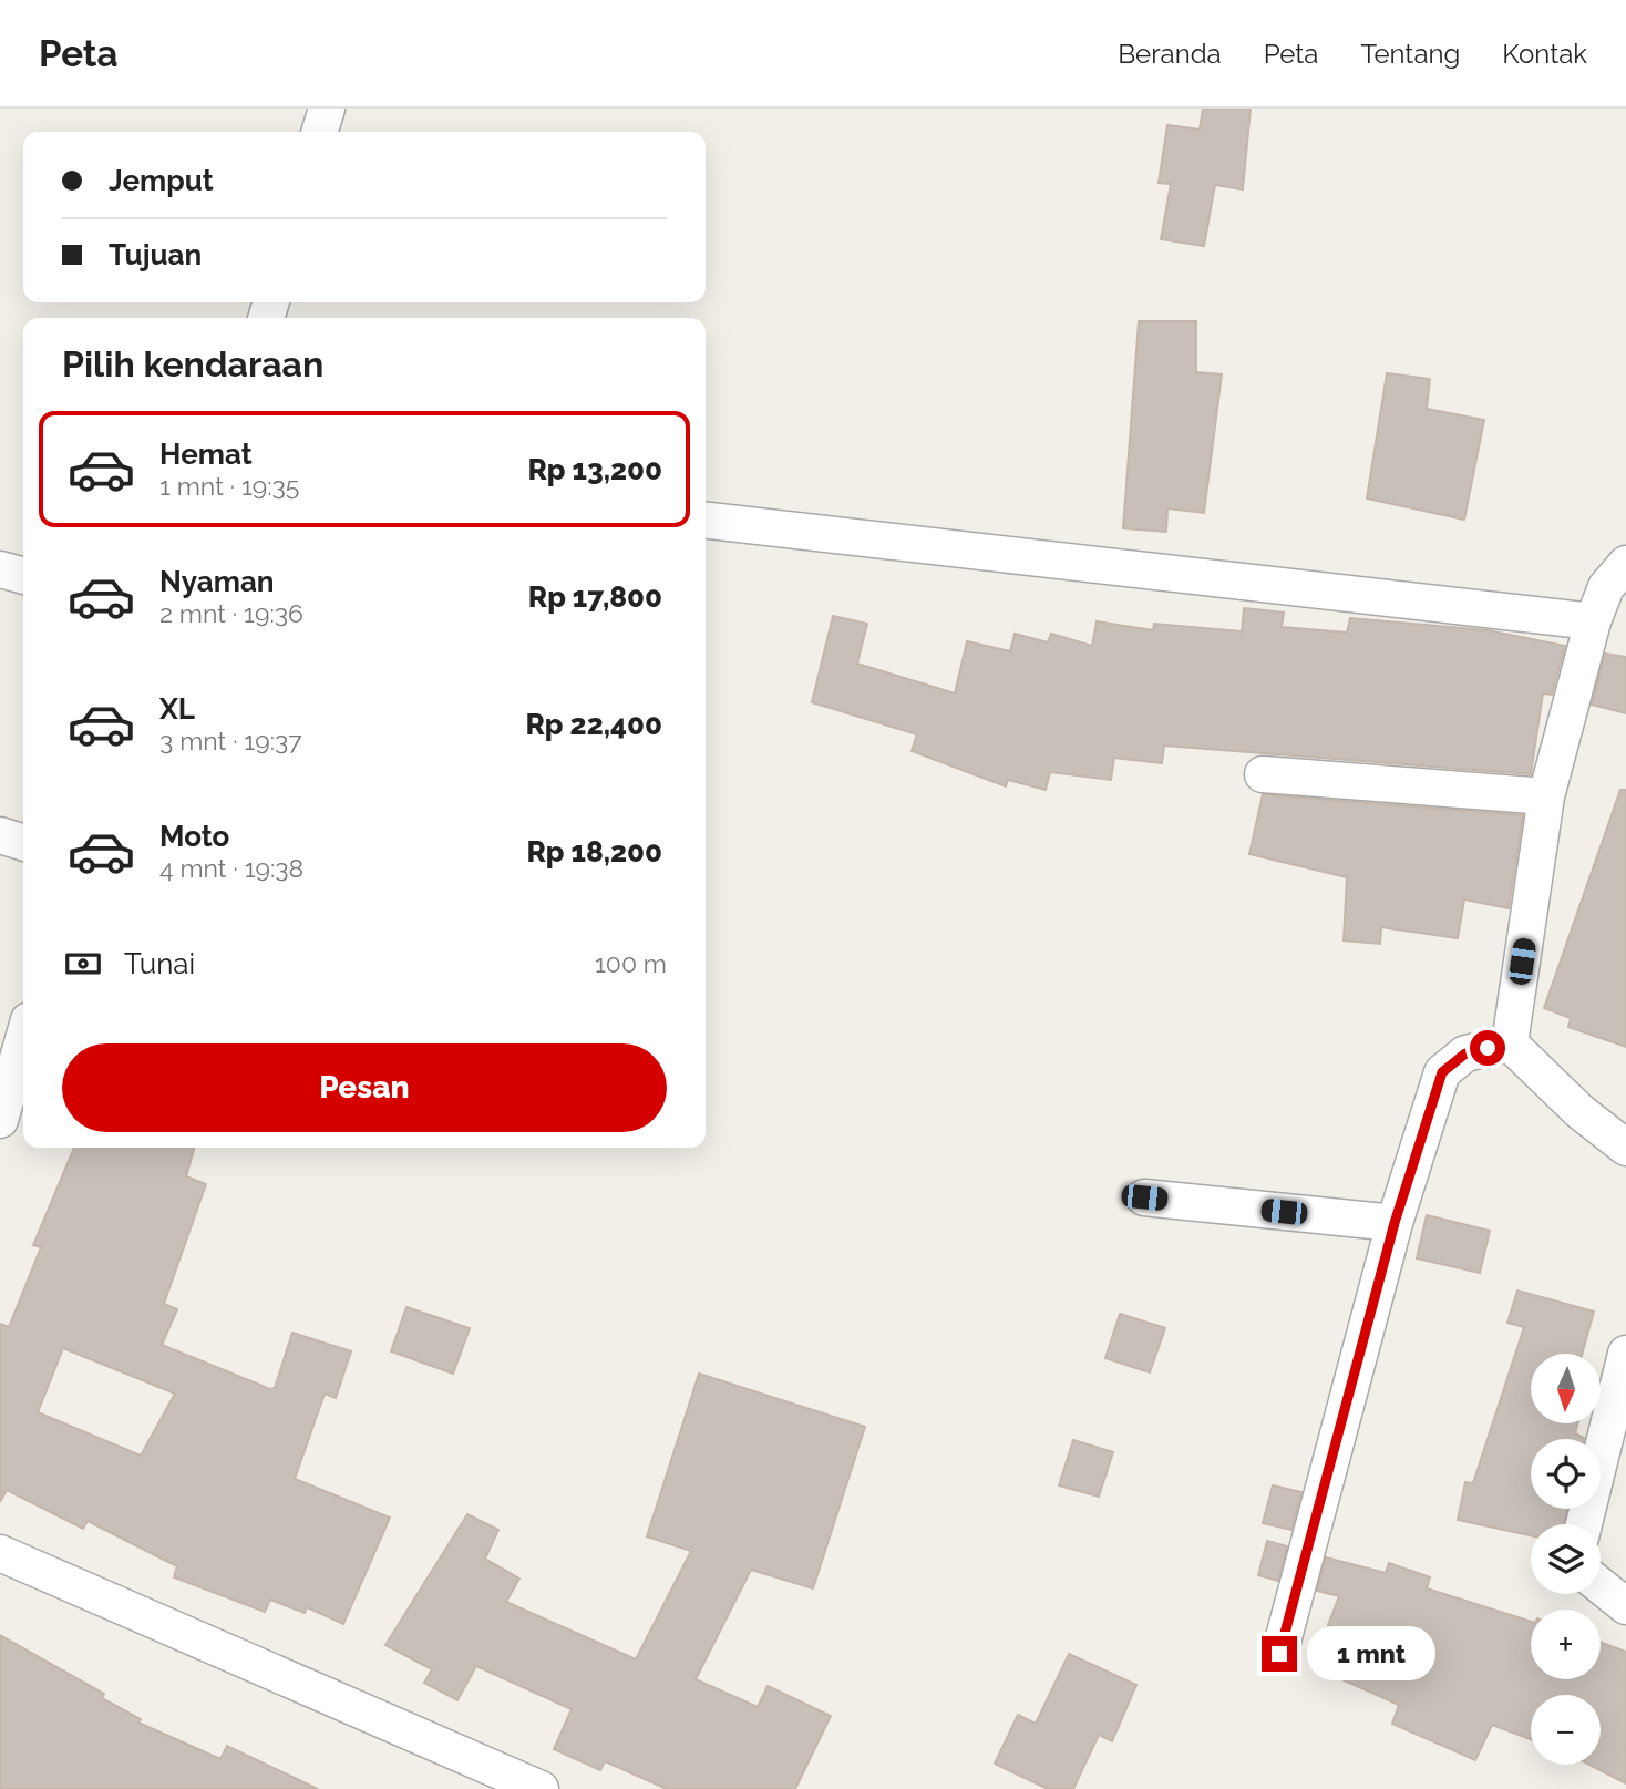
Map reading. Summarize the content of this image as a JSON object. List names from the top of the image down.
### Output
{
  "north": "bottom",
  "page": {
    "header": "Peta",
    "nav": [
      "Beranda",
      "Peta",
      "Tentang",
      "Kontak"
    ],
    "banner": ["Jemput", "Tujuan"],
    "heading": "Pilih kendaraan",
    "list": [
      {
        "name": "Hemat",
        "note": "1 mnt · 19:35",
        "value": "Rp 13,200"
      },
      {
        "name": "Nyaman",
        "note": "2 mnt · 19:36",
        "value": "Rp 17,800"
      },
      {
        "name": "XL",
        "note": "3 mnt · 19:37",
        "value": "Rp 22,400"
      },
      {
        "name": "Moto",
        "note": "4 mnt · 19:38",
        "value": "Rp 18,200"
      }
    ],
    "pay": ["Tunai", "100 m"],
    "buttons": "Pesan",
    "map_buttons": ["+", "−"],
    "bubble": "1 mnt"
  }
}
